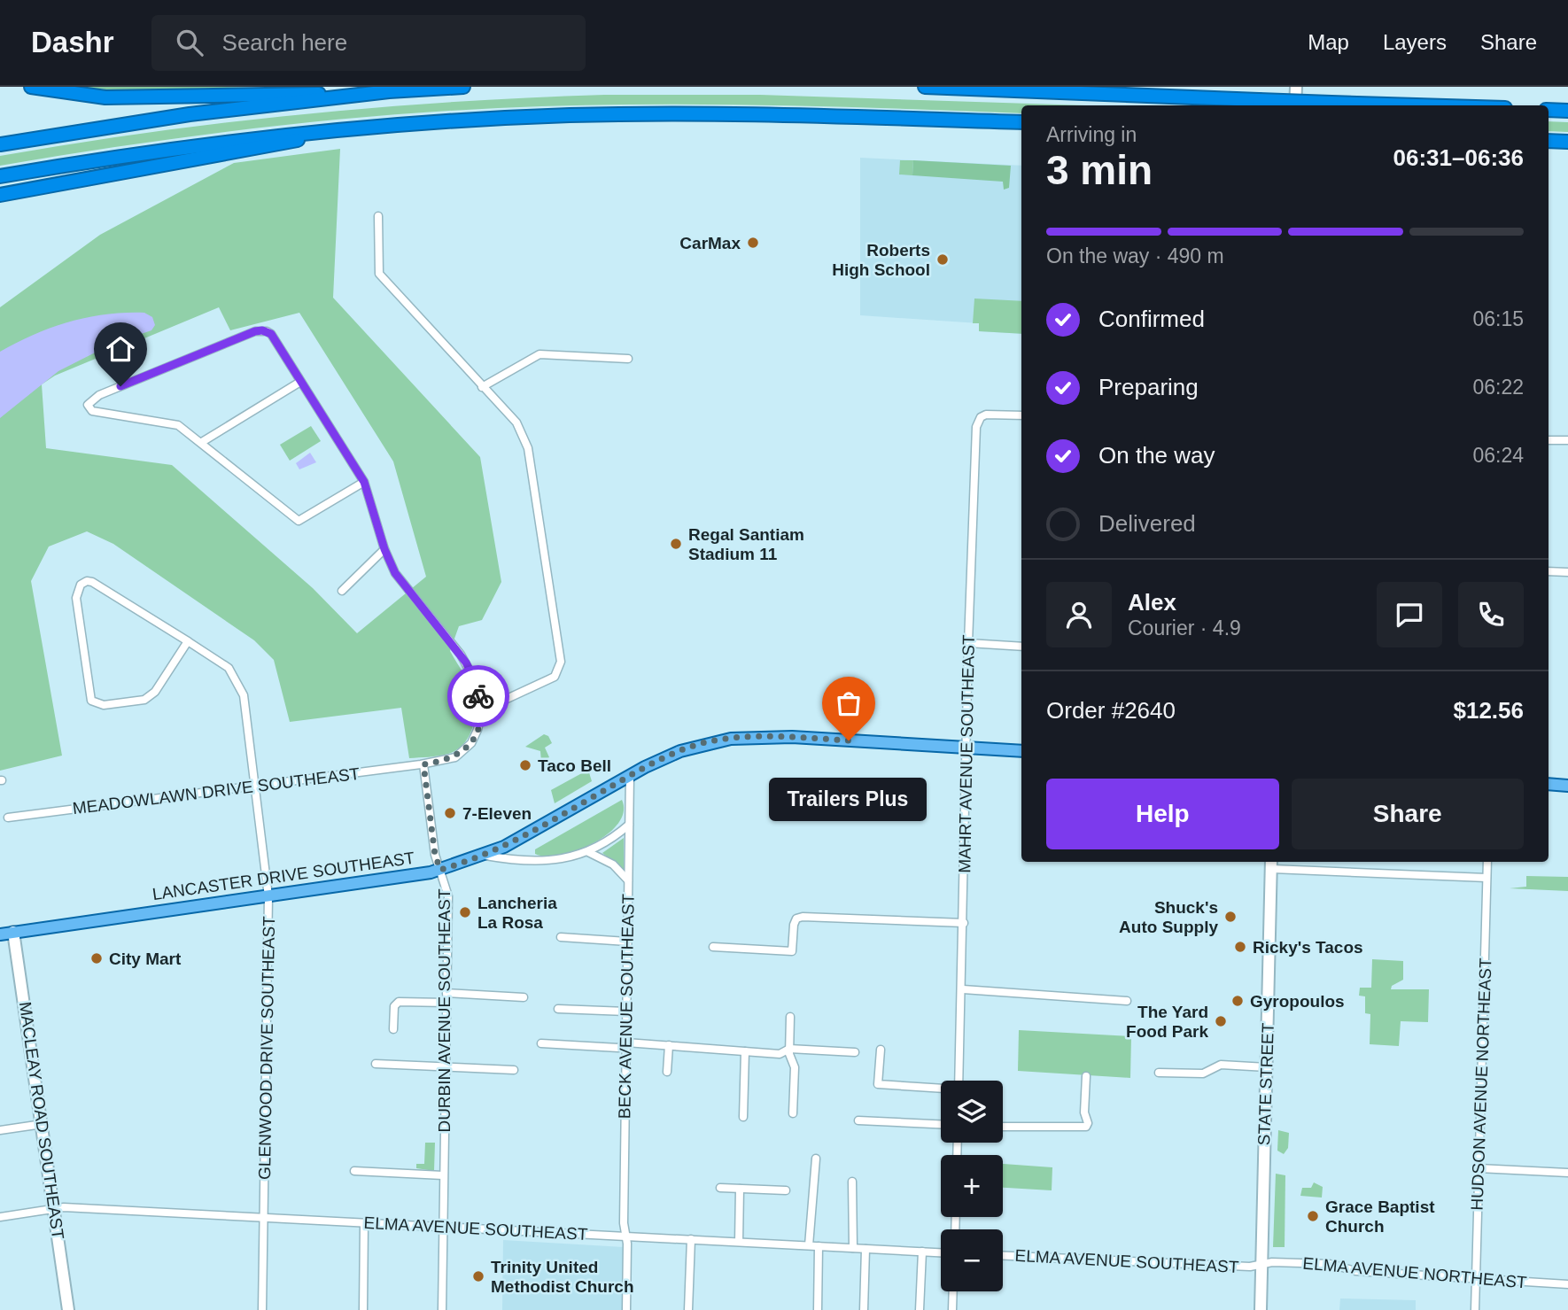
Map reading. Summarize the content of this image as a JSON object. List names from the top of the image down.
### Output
{
  "streets": {
    "main road": ["LANCASTER DRIVE SOUTHEAST", "STATE STREET", "MACLEAY ROAD SOUTHEAST"],
    "street": [
      "MAHRT AVENUE SOUTHEAST",
      "MEADOWLAWN DRIVE SOUTHEAST",
      "BECK AVENUE SOUTHEAST",
      "DURBIN AVENUE SOUTHEAST",
      "GLENWOOD DRIVE SOUTHEAST",
      "HUDSON AVENUE NORTHEAST",
      "ELMA AVENUE SOUTHEAST",
      "ELMA AVENUE NORTHEAST"
    ]
  },
  "crossings": [
    ["MAHRT AVENUE SOUTHEAST", "LANCASTER DRIVE SOUTHEAST"],
    ["MEADOWLAWN DRIVE SOUTHEAST", "DURBIN AVENUE SOUTHEAST"],
    ["MEADOWLAWN DRIVE SOUTHEAST", "GLENWOOD DRIVE SOUTHEAST"],
    ["LANCASTER DRIVE SOUTHEAST", "BECK AVENUE SOUTHEAST"],
    ["LANCASTER DRIVE SOUTHEAST", "DURBIN AVENUE SOUTHEAST"],
    ["LANCASTER DRIVE SOUTHEAST", "GLENWOOD DRIVE SOUTHEAST"],
    ["LANCASTER DRIVE SOUTHEAST", "MACLEAY ROAD SOUTHEAST"],
    ["BECK AVENUE SOUTHEAST", "ELMA AVENUE SOUTHEAST"],
    ["DURBIN AVENUE SOUTHEAST", "ELMA AVENUE SOUTHEAST"],
    ["GLENWOOD DRIVE SOUTHEAST", "ELMA AVENUE SOUTHEAST"],
    ["STATE STREET", "ELMA AVENUE SOUTHEAST"],
    ["STATE STREET", "ELMA AVENUE NORTHEAST"],
    ["HUDSON AVENUE NORTHEAST", "ELMA AVENUE NORTHEAST"],
    ["MACLEAY ROAD SOUTHEAST", "ELMA AVENUE SOUTHEAST"],
    ["ELMA AVENUE SOUTHEAST", "ELMA AVENUE NORTHEAST"]
  ],
  "places": [
    "CarMax",
    "Roberts High School",
    "Regal Santiam Stadium 11",
    "Trailers Plus",
    "Taco Bell",
    "7-Eleven",
    "Lancheria La Rosa",
    "Shuck's Auto Supply",
    "Ricky's Tacos",
    "City Mart",
    "Gyropoulos",
    "The Yard Food Park",
    "Grace Baptist Church",
    "Trinity United Methodist Church"
  ],
  "page": {
    "header": "Dashr",
    "search": "Search here",
    "nav": ["Map", "Layers", "Share"],
    "heading": ["3 min", "Arriving in", "06:31–06:36"],
    "panel": [
      "Alex",
      "Courier · 4.9",
      "Order #2640",
      "$12.56"
    ],
    "bar": "On the way · 490 m",
    "list": [
      ["Confirmed", "06:15"],
      ["Preparing", "06:22"],
      ["On the way", "06:24"],
      "Delivered"
    ],
    "buttons": ["Help", "Share"],
    "bubble": "Trailers Plus",
    "map_buttons": ["+", "−"]
  }
}
